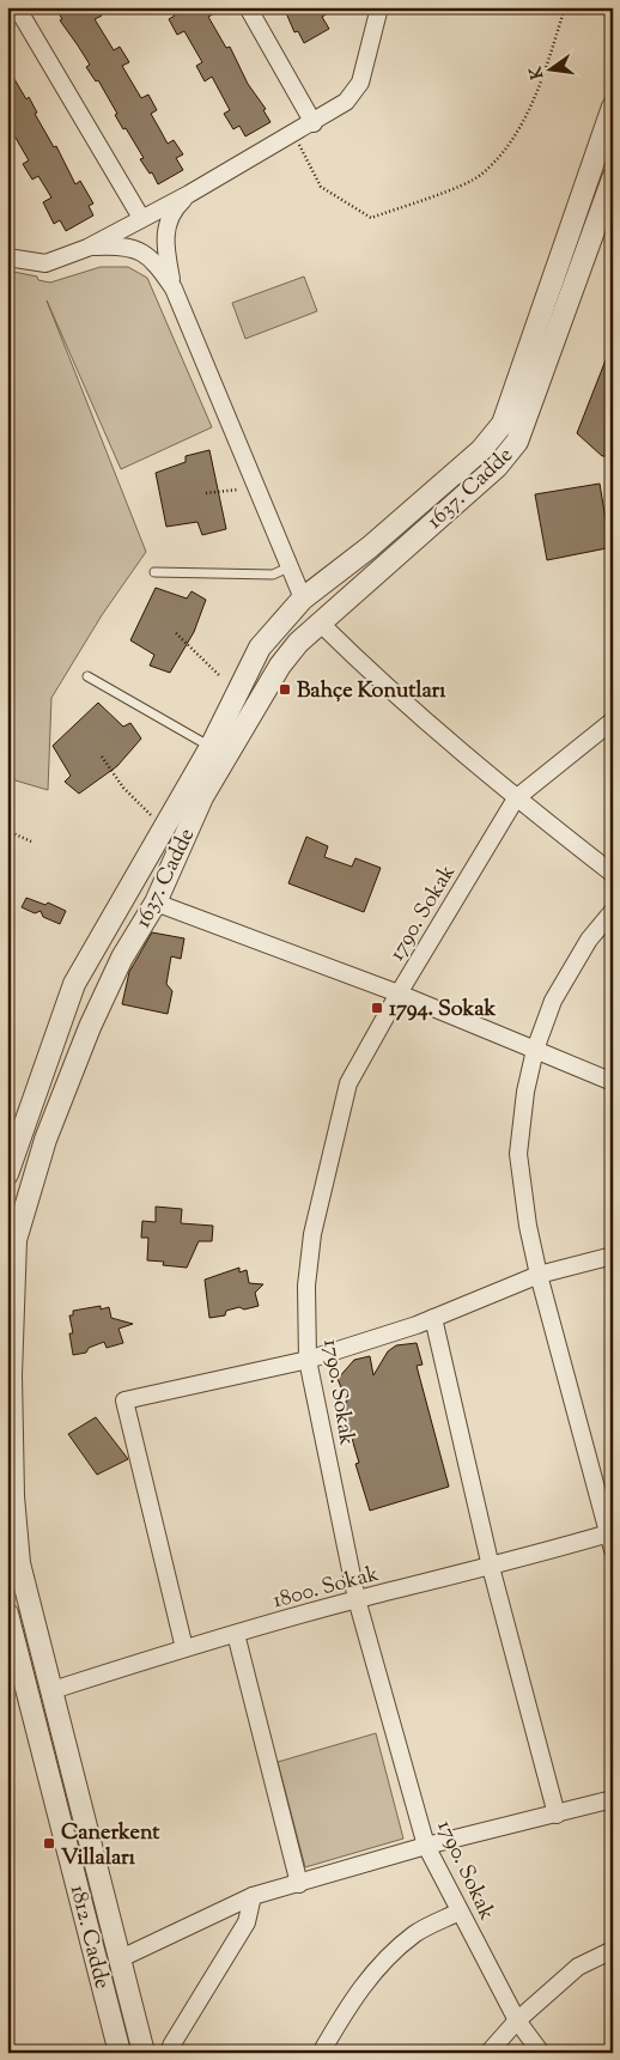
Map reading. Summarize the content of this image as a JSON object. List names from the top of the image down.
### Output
{
  "streets": {
    "street": [
      "1637. Cadde",
      "1790. Sokak",
      "1800. Sokak",
      "1812. Cadde"
    ]
  },
  "crossings": [
    ["1637. Cadde", "1800. Sokak"],
    ["1637. Cadde", "1812. Cadde"],
    ["1790. Sokak", "1800. Sokak"],
    ["1800. Sokak", "1812. Cadde"]
  ],
  "places": {
    "transit": ["Bahçe Konutları", "1794. Sokak", "Canerkent Villaları"]
  },
  "north": "left"
}
